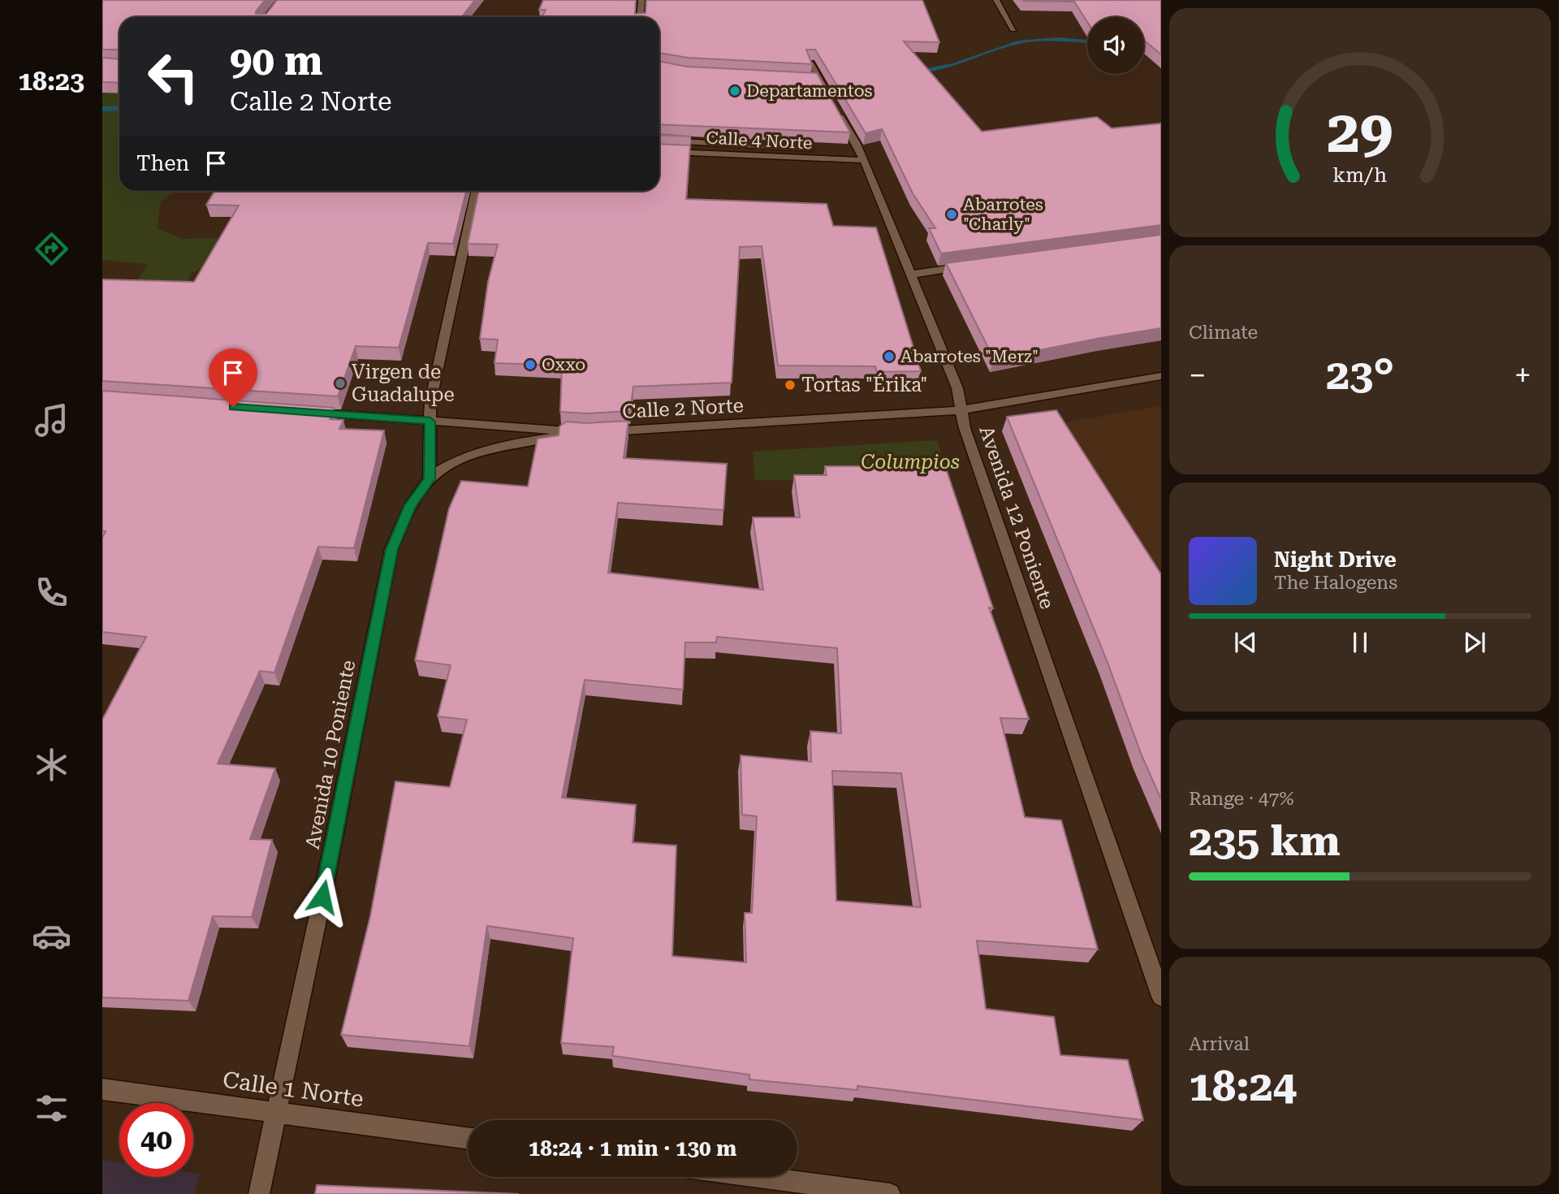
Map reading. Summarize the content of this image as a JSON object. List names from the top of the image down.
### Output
{
  "streets": {
    "street": [
      "Calle 4 Norte",
      "Calle 2 Norte",
      "Avenida 12 Poniente",
      "Avenida 10 Poniente",
      "Calle 1 Norte"
    ]
  },
  "crossings": [
    ["Calle 4 Norte", "Avenida 12 Poniente"],
    ["Calle 2 Norte", "Avenida 12 Poniente"],
    ["Calle 2 Norte", "Avenida 10 Poniente"],
    ["Avenida 10 Poniente", "Calle 1 Norte"]
  ],
  "parks": ["Columpios"],
  "places": [
    "Departamentos",
    "Abarrotes \"Charly\"",
    "Abarrotes \"Merz\"",
    "Oxxo",
    "Virgen de Guadalupe",
    "Tortas \"Érika\""
  ],
  "page": {
    "tabs": "18:23",
    "turn": ["90 m", "Calle 2 Norte"],
    "then": "Then",
    "tile": [
      "Climate",
      ["Range · 47%", "235 km"],
      ["Arrival", "18:24"]
    ],
    "heat": ["−", "23°", "+"],
    "song": ["Night Drive", "The Halogens"],
    "limit": "40",
    "trip": "18:24 · 1 min · 130 m",
    "gauge": ["29", "km/h"]
  }
}
